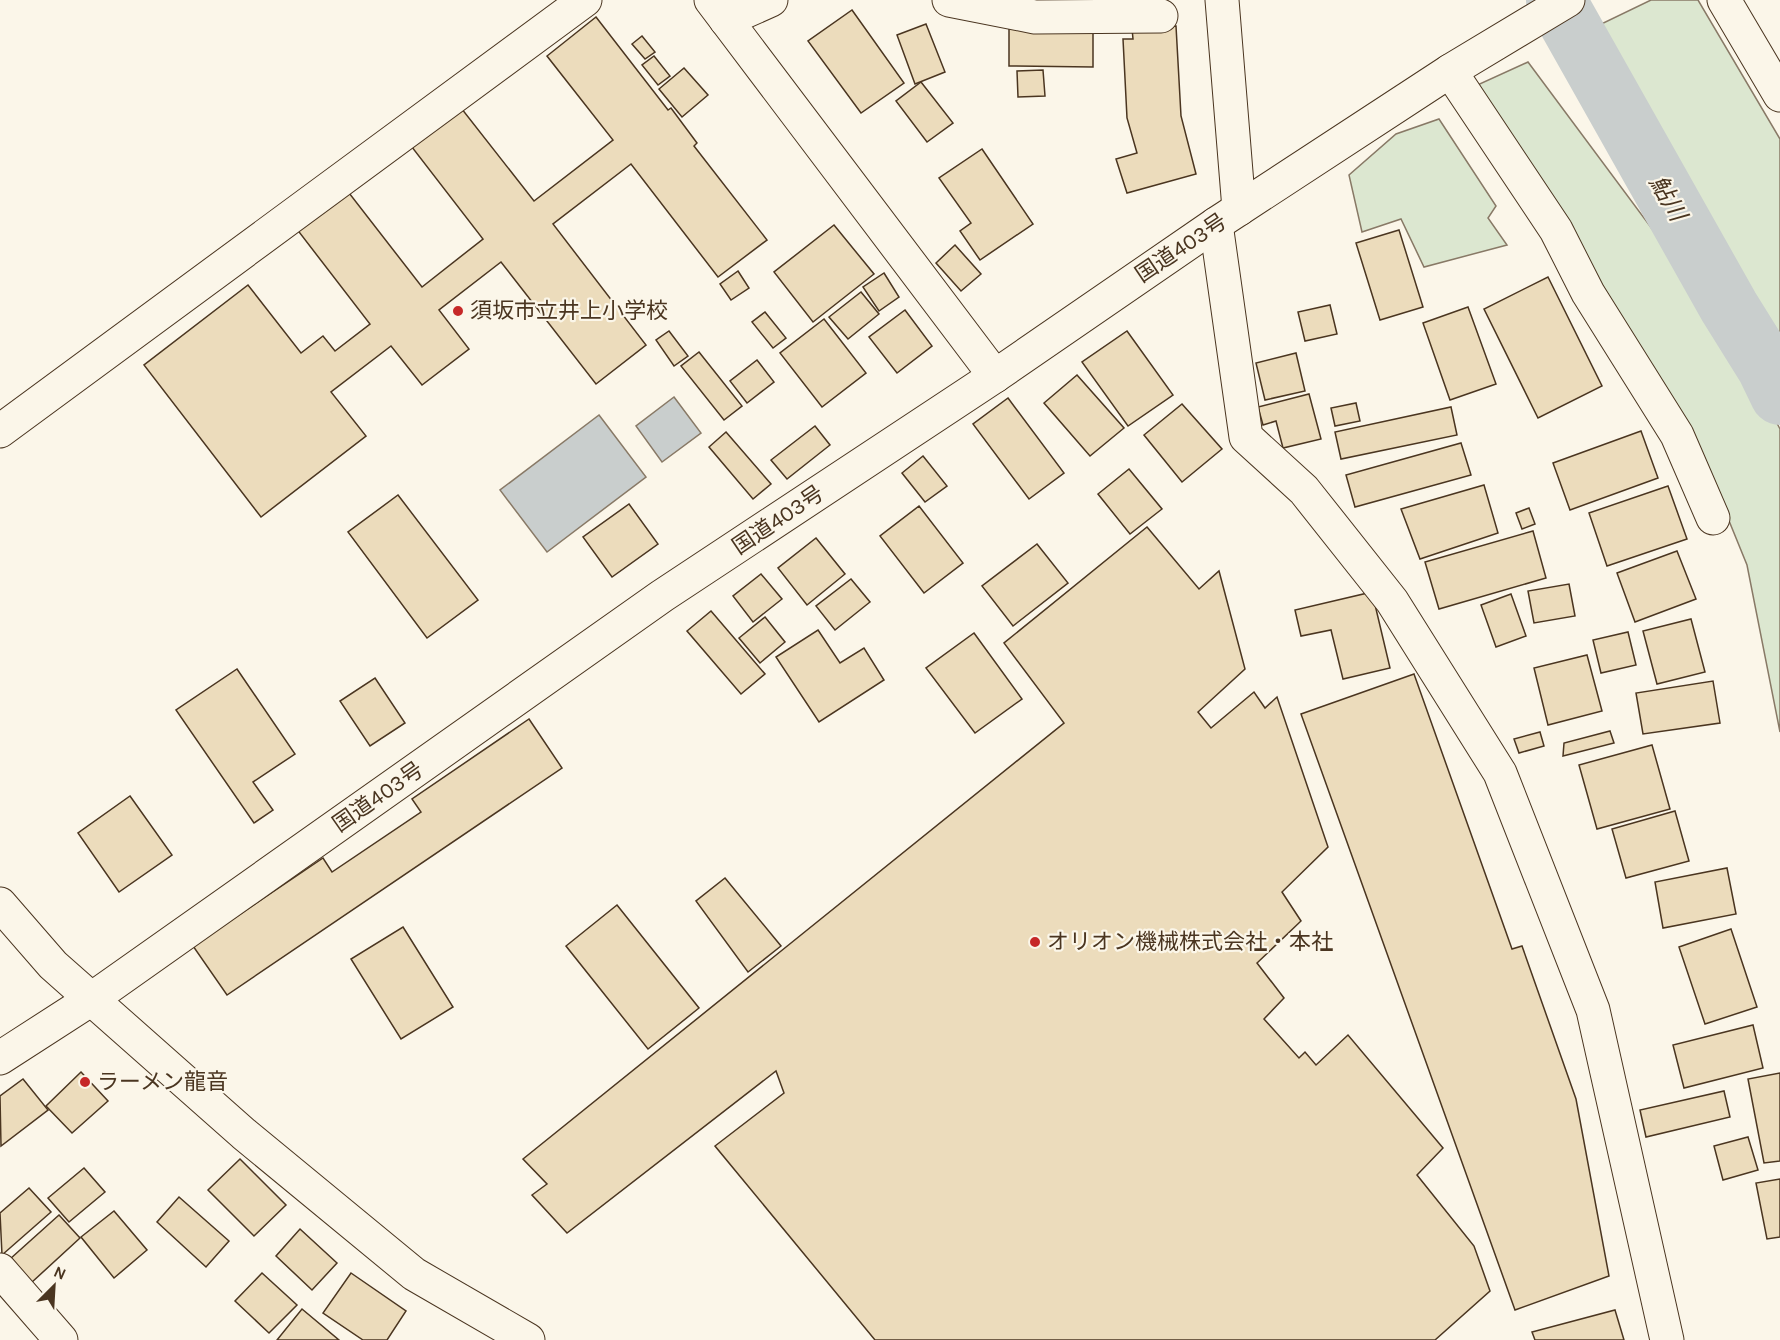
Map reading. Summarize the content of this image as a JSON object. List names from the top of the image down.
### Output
{
  "streets": {
    "main road": ["国道403号"]
  },
  "water": ["鮎川"],
  "places": ["須坂市立井上小学校", "オリオン機械株式会社・本社", "ラーメン龍音"],
  "north": "top right"
}
